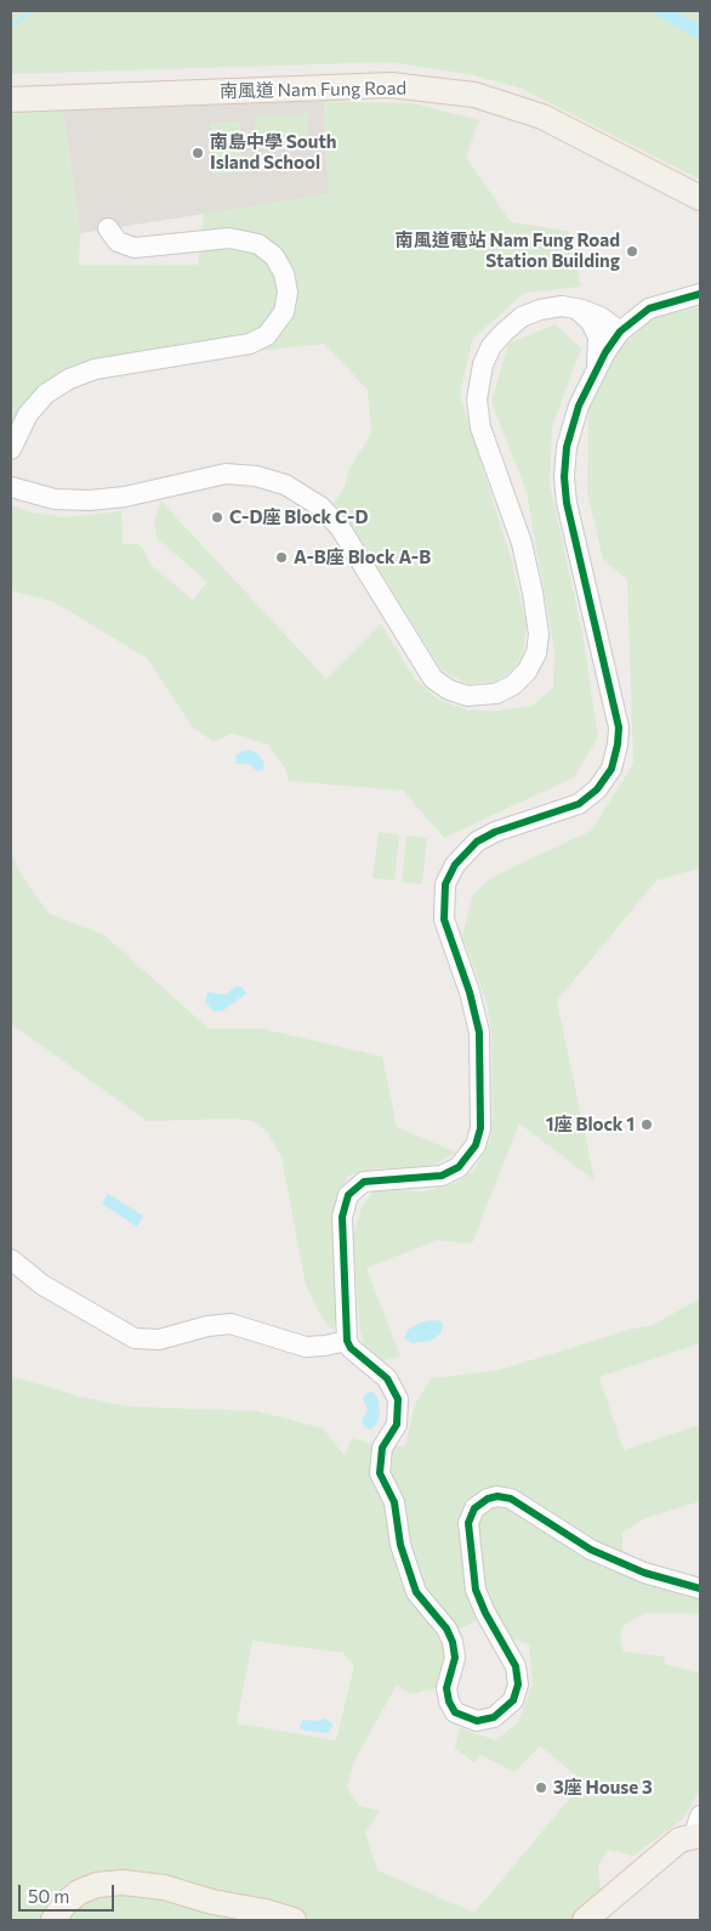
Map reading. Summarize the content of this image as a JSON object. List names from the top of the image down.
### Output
{
  "streets": {
    "main road": ["南風道 Nam Fung Road"]
  },
  "places": [
    "南島中學 South Island School",
    "南風道電站 Nam Fung Road Station Building",
    "C-D座 Block C-D",
    "A-B座 Block A-B",
    "1座 Block 1",
    "3座 House 3"
  ],
  "scale_bar": "50 m"
}
